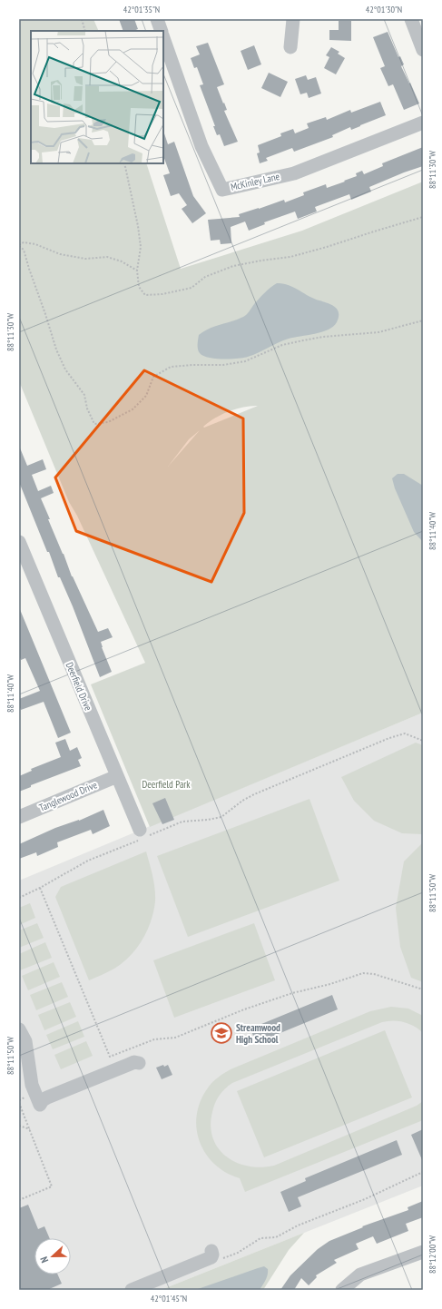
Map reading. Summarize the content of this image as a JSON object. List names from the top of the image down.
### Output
{
  "streets": {
    "street": ["McKinley Lane", "Deerfield Drive", "Tanglewood Drive"]
  },
  "crossings": [
    ["Deerfield Drive", "Tanglewood Drive"]
  ],
  "parks": ["Deerfield Park"],
  "places": {
    "school or university": ["Streamwood High School"]
  },
  "north": "left",
  "coordinates": [
    "42°01'35\"N",
    "42°01'30\"N",
    "88°11'30\"W",
    "88°11'40\"W",
    "88°11'50\"W",
    "88°12'00\"W",
    "42°01'45\"N"
  ]
}
